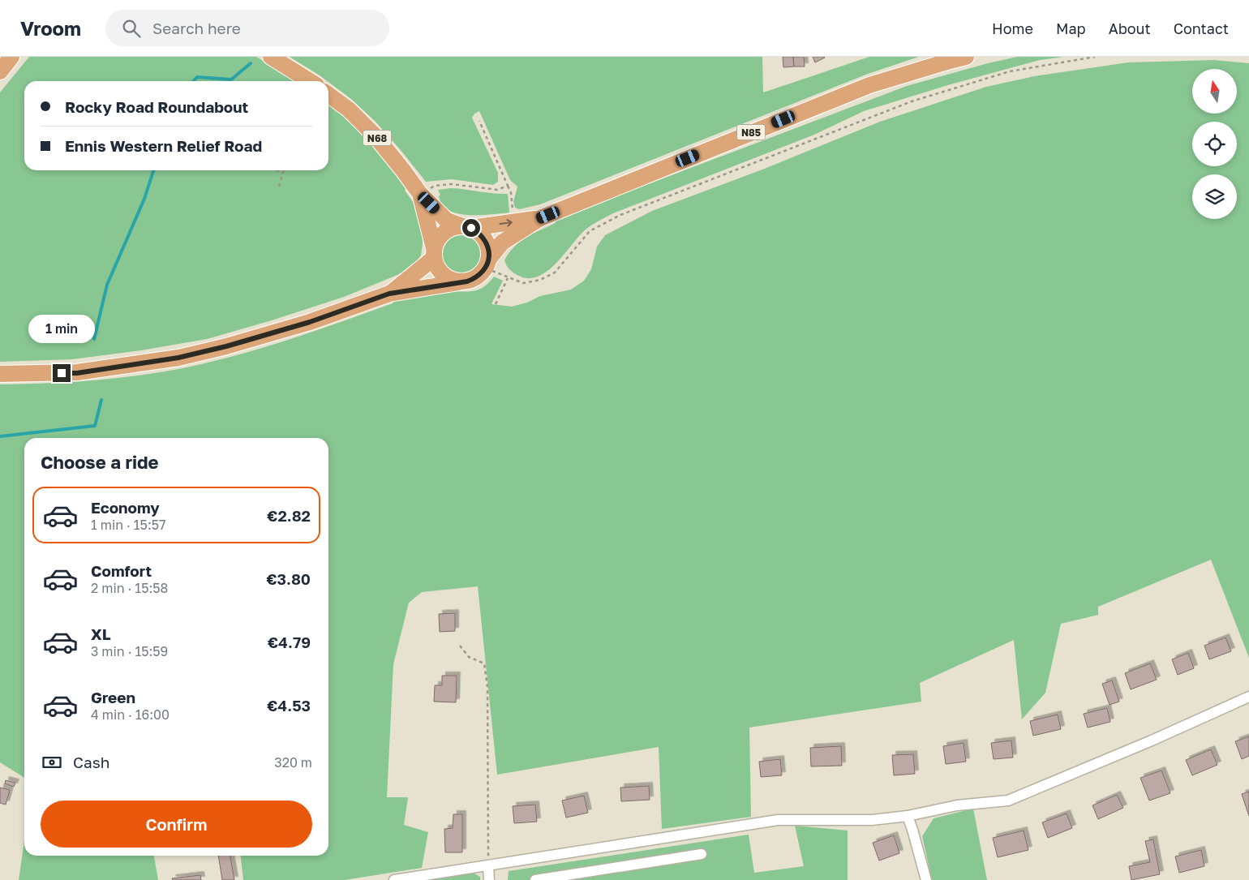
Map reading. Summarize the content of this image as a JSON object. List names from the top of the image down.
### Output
{
  "streets": {
    "main road": ["N85", "N68"]
  },
  "crossings": [
    ["N85", "N68"]
  ],
  "north": "top",
  "page": {
    "header": "Vroom",
    "search": "Search here",
    "nav": [
      "Home",
      "Map",
      "About",
      "Contact"
    ],
    "banner": ["Rocky Road Roundabout", "Ennis Western Relief Road"],
    "bubble": "1 min",
    "heading": "Choose a ride",
    "list": [
      {
        "name": "Economy",
        "note": "1 min · 15:57",
        "value": "€2.82"
      },
      {
        "name": "Comfort",
        "note": "2 min · 15:58",
        "value": "€3.80"
      },
      {
        "name": "XL",
        "note": "3 min · 15:59",
        "value": "€4.79"
      },
      {
        "name": "Green",
        "note": "4 min · 16:00",
        "value": "€4.53"
      }
    ],
    "pay": ["Cash", "320 m"],
    "buttons": "Confirm"
  }
}
